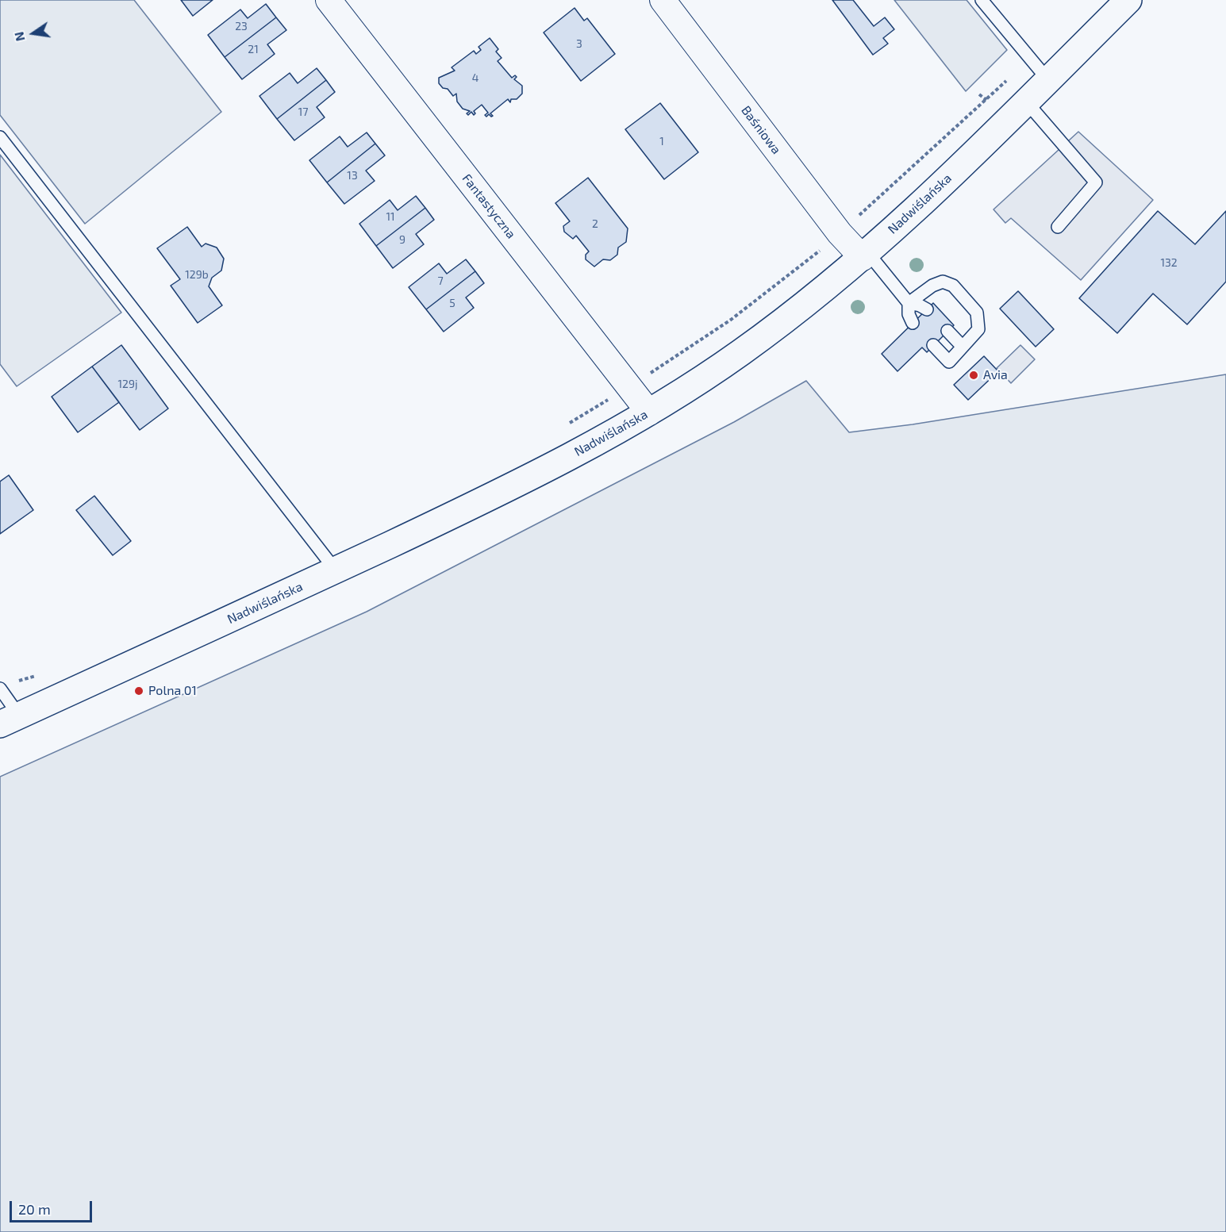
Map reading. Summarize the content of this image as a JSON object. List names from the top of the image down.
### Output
{
  "streets": {
    "main road": ["Nadwiślańska"],
    "street": ["Baśniowa", "Fantastyczna"]
  },
  "crossings": [
    ["Baśniowa", "Nadwiślańska"],
    ["Nadwiślańska", "Fantastyczna"]
  ],
  "places": ["Avia", "Polna 01"],
  "house_numbers": [
    "23",
    "3",
    "21",
    "4",
    "17",
    "1",
    "13",
    "11",
    "2",
    "9",
    "132",
    "129b",
    "7",
    "5",
    "129j"
  ],
  "scale_bar": "20 m",
  "north": "left"
}
